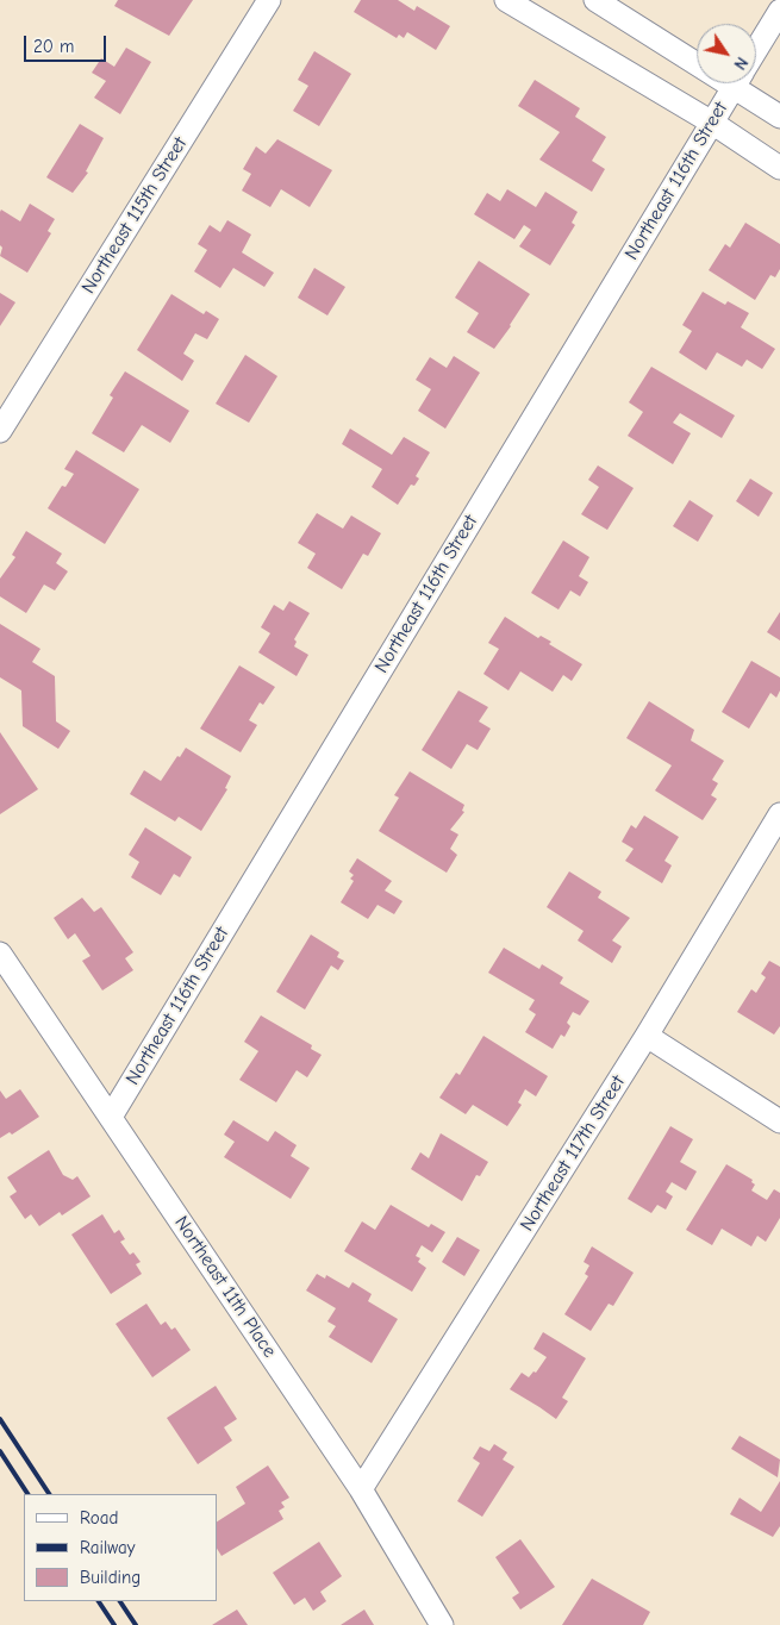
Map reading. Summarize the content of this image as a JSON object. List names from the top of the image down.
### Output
{
  "streets": {
    "street": [
      "Northeast 116th Street",
      "Northeast 115th Street",
      "Northeast 117th Street",
      "Northeast 11th Place"
    ]
  },
  "crossings": [
    ["Northeast 116th Street", "Northeast 11th Place"],
    ["Northeast 117th Street", "Northeast 11th Place"]
  ],
  "legend": ["Road", "Railway", "Building"],
  "scale_bar": "20 m",
  "north": "bottom right"
}
